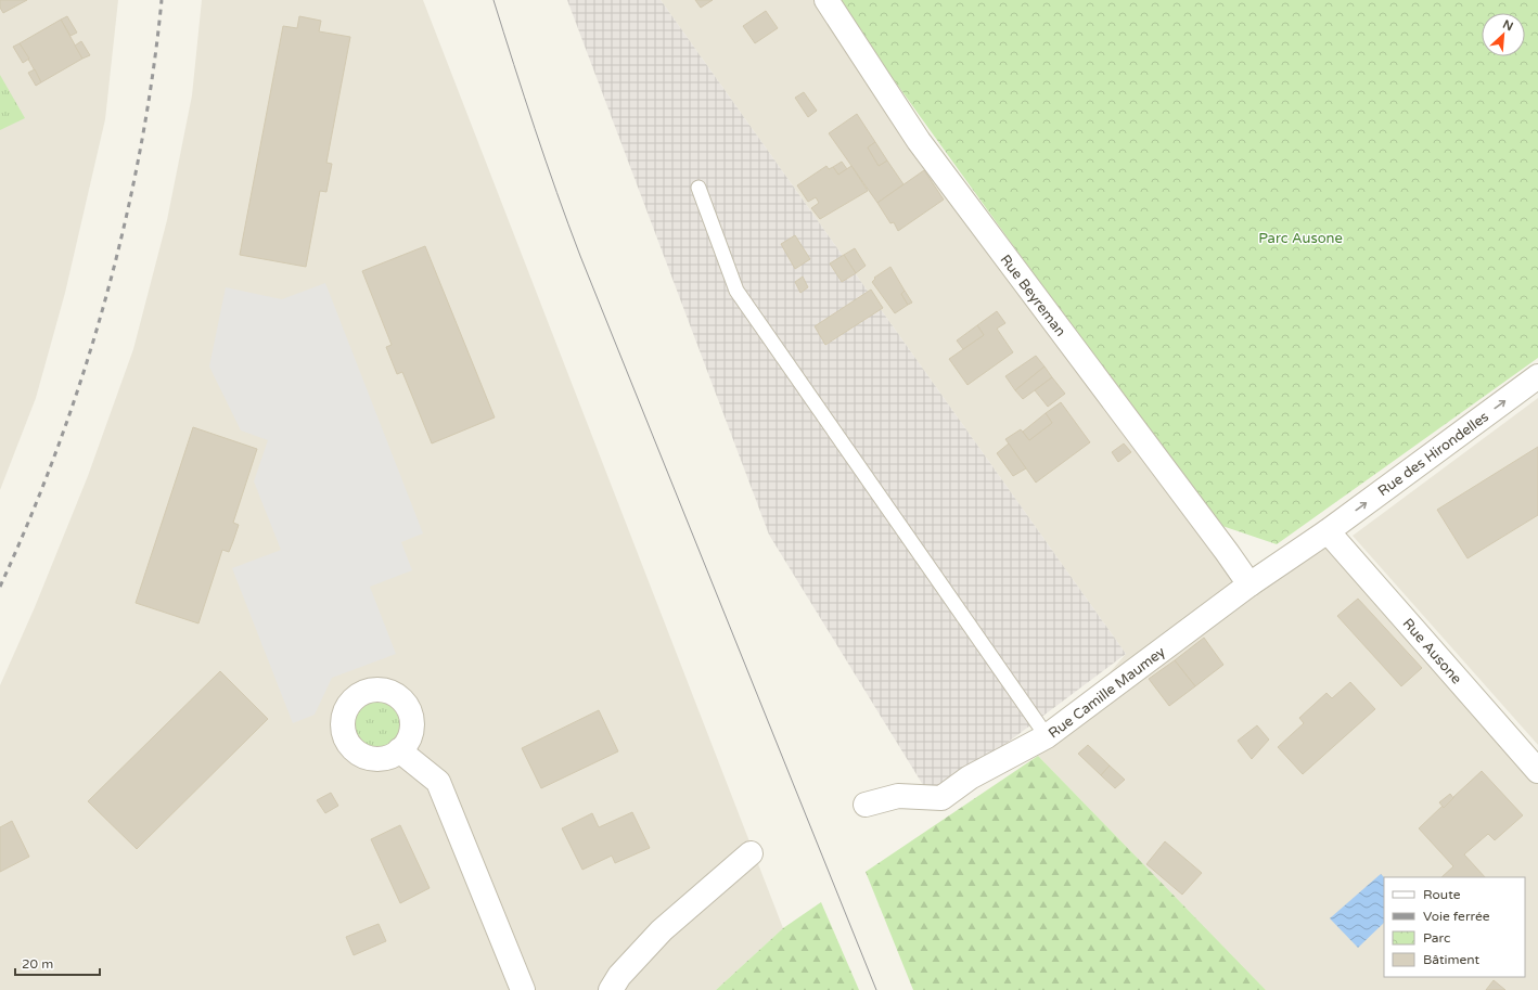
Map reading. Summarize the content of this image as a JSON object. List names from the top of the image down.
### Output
{
  "streets": {
    "street": [
      "Rue Beyreman",
      "Rue des Hirondelles",
      "Rue Ausone",
      "Rue Camille Maumey"
    ]
  },
  "crossings": [
    ["Rue Beyreman", "Rue Camille Maumey"],
    ["Rue des Hirondelles", "Rue Ausone"],
    ["Rue des Hirondelles", "Rue Camille Maumey"],
    ["Rue Ausone", "Rue Camille Maumey"]
  ],
  "one_way": ["Rue des Hirondelles"],
  "parks": ["Parc Ausone"],
  "legend": [
    "Route",
    "Voie ferrée",
    "Parc",
    "Bâtiment"
  ],
  "scale_bar": "20 m",
  "north": "top right"
}
